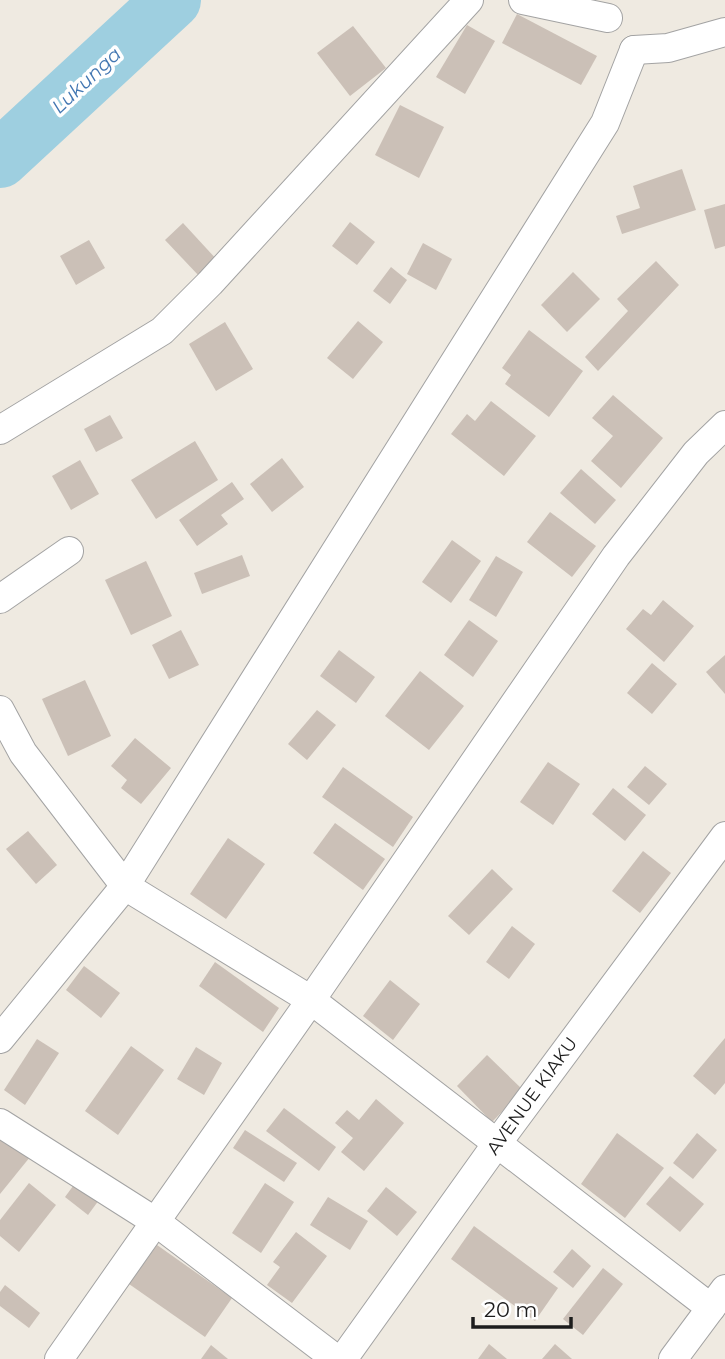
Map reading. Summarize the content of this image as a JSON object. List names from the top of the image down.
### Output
{
  "streets": {
    "street": ["AVENUE KIAKU"]
  },
  "water": ["Lukunga"],
  "scale_bar": "20 m"
}
